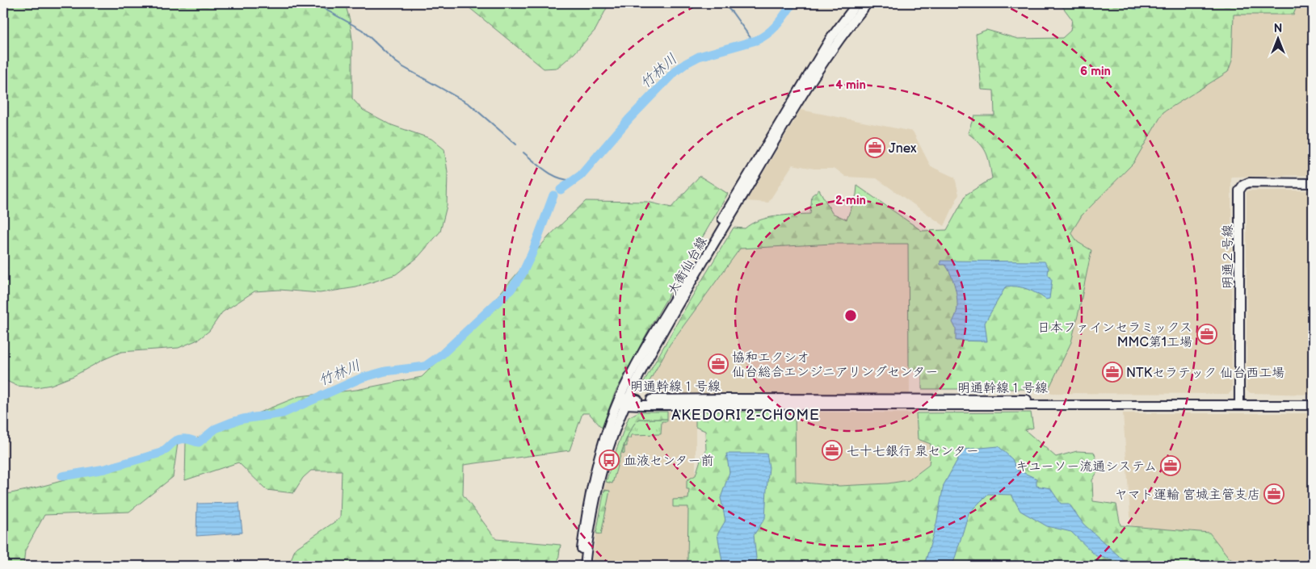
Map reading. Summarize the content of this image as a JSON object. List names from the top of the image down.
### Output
{
  "streets": {
    "main road": ["明通２号線", "大衡仙台線", "明通幹線１号線"]
  },
  "crossings": [
    ["明通２号線", "明通幹線１号線"],
    ["大衡仙台線", "明通幹線１号線"]
  ],
  "districts": ["AKEDORI 2-CHOME"],
  "water": ["竹林川"],
  "places": {
    "office": [
      "Jnex",
      "日本ファインセラミックス MMC第1工場",
      "協和エクシオ 仙台総合エンジニアリングセンター",
      "NTKセラテック 仙台西工場",
      "七十七銀行 泉センター",
      "キユーソー流通システム",
      "ヤマト運輸 宮城主管支店"
    ],
    "bus stop": ["血液センター前"]
  },
  "north": "top",
  "rings": ["6 min", "4 min", "2 min"]
}
